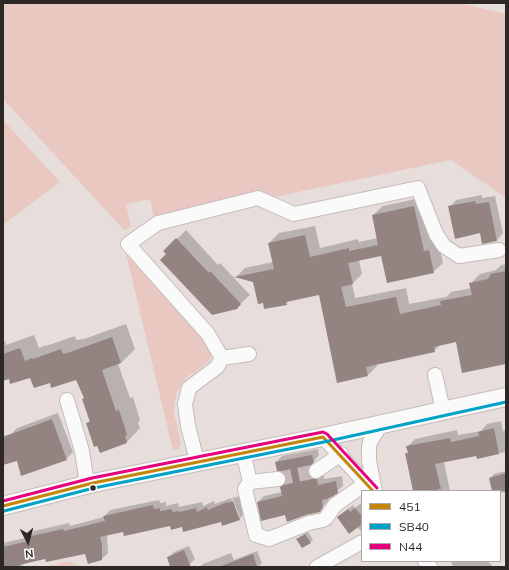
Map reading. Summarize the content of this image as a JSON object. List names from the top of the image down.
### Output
{
  "lines": ["transit line SB40", "transit line N44", "transit line 451"],
  "legend": ["451", "SB40", "N44"],
  "north": "bottom"
}
